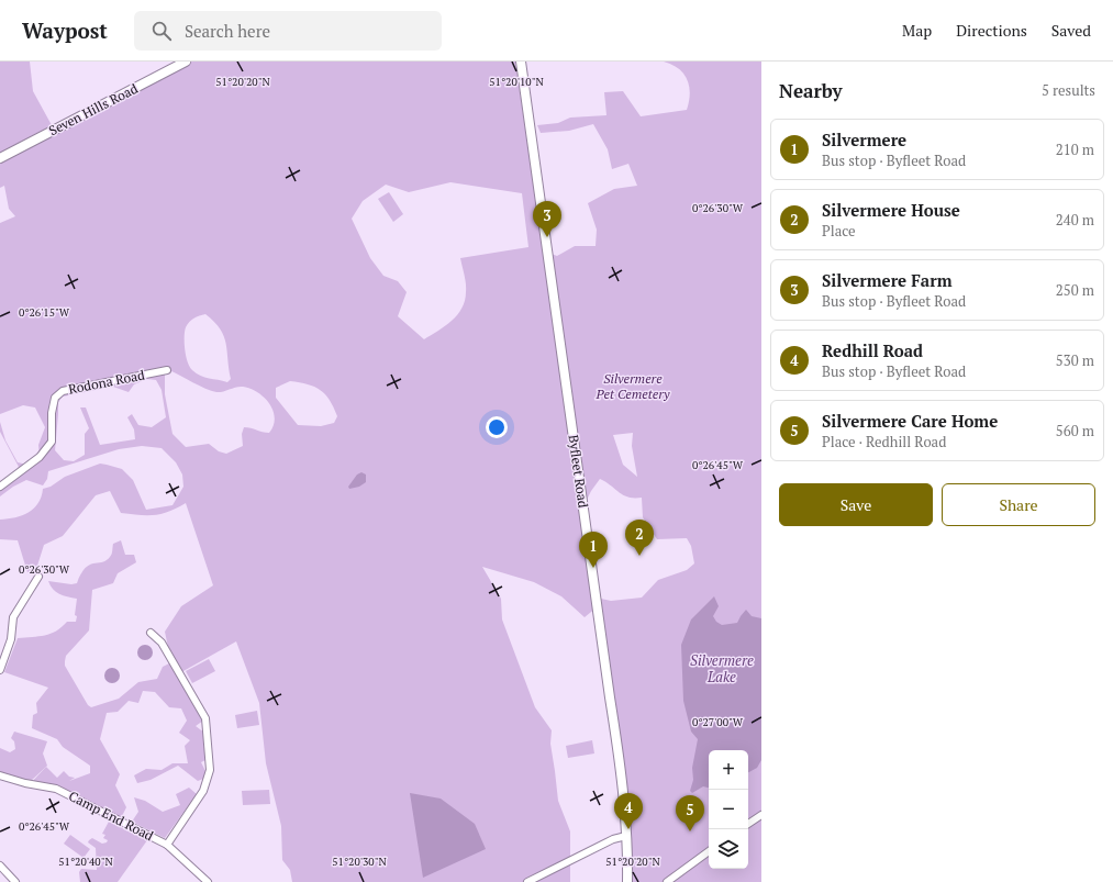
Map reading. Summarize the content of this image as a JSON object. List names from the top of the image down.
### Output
{
  "streets": {
    "main road": ["Seven Hills Road", "Byfleet Road"],
    "street": ["Rodona Road", "Camp End Road"]
  },
  "water": ["Silvermere Lake"],
  "parks": ["Silvermere Pet Cemetery"],
  "page": {
    "header": "Waypost",
    "search": "Search here",
    "nav": ["Map", "Directions", "Saved"],
    "heading": ["Nearby", "5 results"],
    "list": [
      {
        "mark": "1",
        "name": "Silvermere",
        "note": "Bus stop · Byfleet Road",
        "value": "210 m"
      },
      {
        "mark": "2",
        "name": "Silvermere House",
        "note": "Place",
        "value": "240 m"
      },
      {
        "mark": "3",
        "name": "Silvermere Farm",
        "note": "Bus stop · Byfleet Road",
        "value": "250 m"
      },
      {
        "mark": "4",
        "name": "Redhill Road",
        "note": "Bus stop · Byfleet Road",
        "value": "530 m"
      },
      {
        "mark": "5",
        "name": "Silvermere Care Home",
        "note": "Place · Redhill Road",
        "value": "560 m"
      }
    ],
    "pins": [
      "3",
      "2",
      "1",
      "4",
      "5"
    ],
    "buttons": ["Save", "Share"],
    "map_buttons": ["+", "−"]
  },
  "coordinates": [
    "51°20'20\"N",
    "51°20'10\"N",
    "0°26'30\"W",
    "0°26'15\"W",
    "0°26'45\"W",
    "0°27'00\"W",
    "51°20'40\"N",
    "51°20'30\"N"
  ]
}
